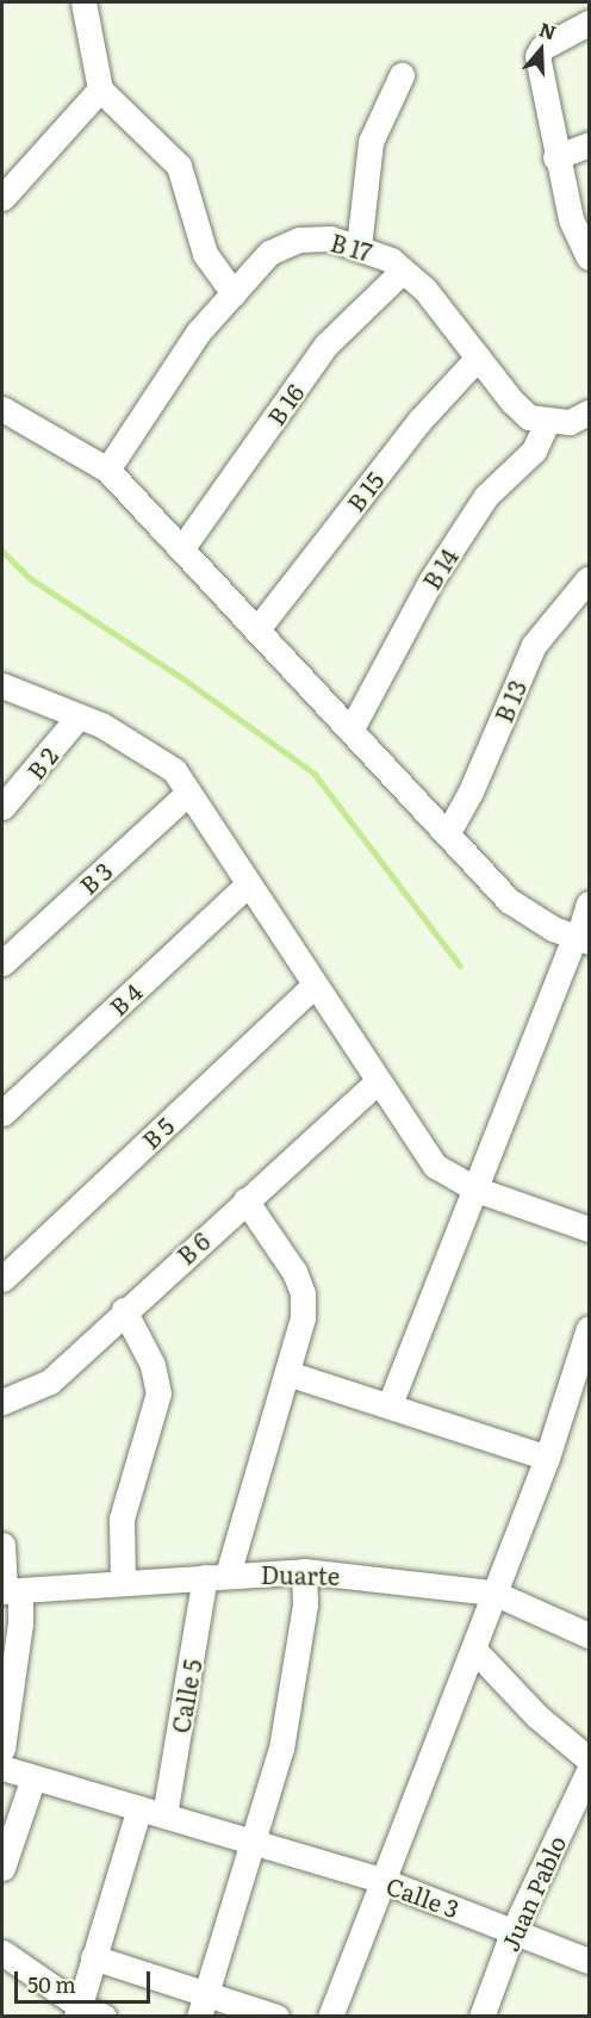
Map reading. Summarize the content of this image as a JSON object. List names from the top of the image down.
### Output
{
  "streets": {
    "street": [
      "B 17",
      "B 16",
      "B 15",
      "B 14",
      "B 13",
      "B 2",
      "B 3",
      "B 4",
      "B 5",
      "B 6",
      "Duarte",
      "Calle 5",
      "Juan Pablo",
      "Calle 3"
    ]
  },
  "crossings": [
    ["B 17", "B 16"],
    ["B 17", "B 15"],
    ["B 17", "B 14"],
    ["B 6", "Calle 5"],
    ["Duarte", "Calle 5"],
    ["Calle 5", "Calle 3"],
    ["Juan Pablo", "Calle 3"]
  ],
  "scale_bar": "50 m",
  "north": "top"
}
